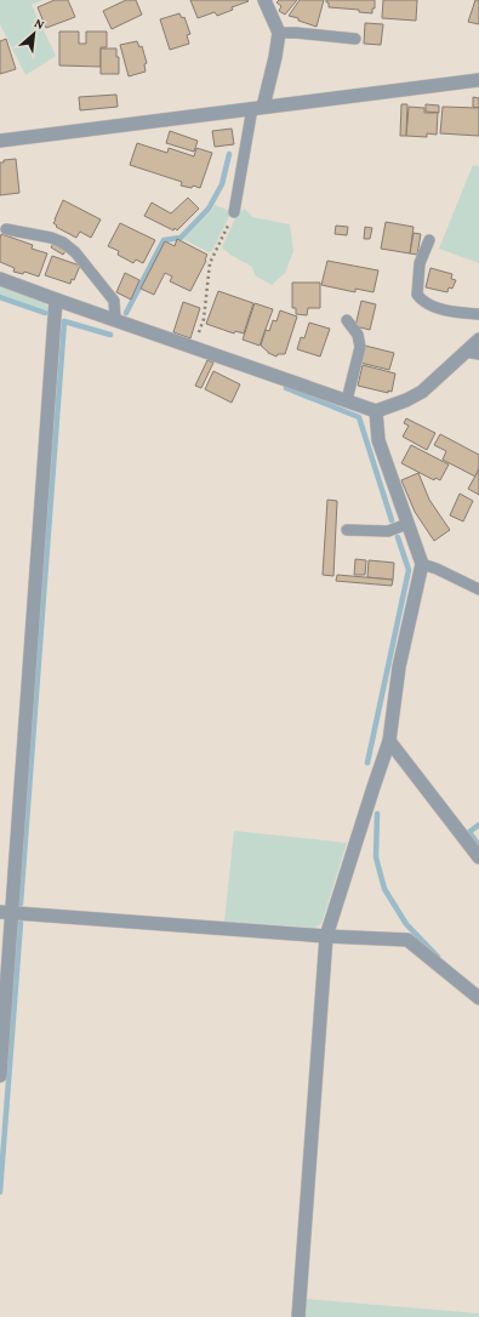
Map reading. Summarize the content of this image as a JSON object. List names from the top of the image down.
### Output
{
  "north": "top right"
}
